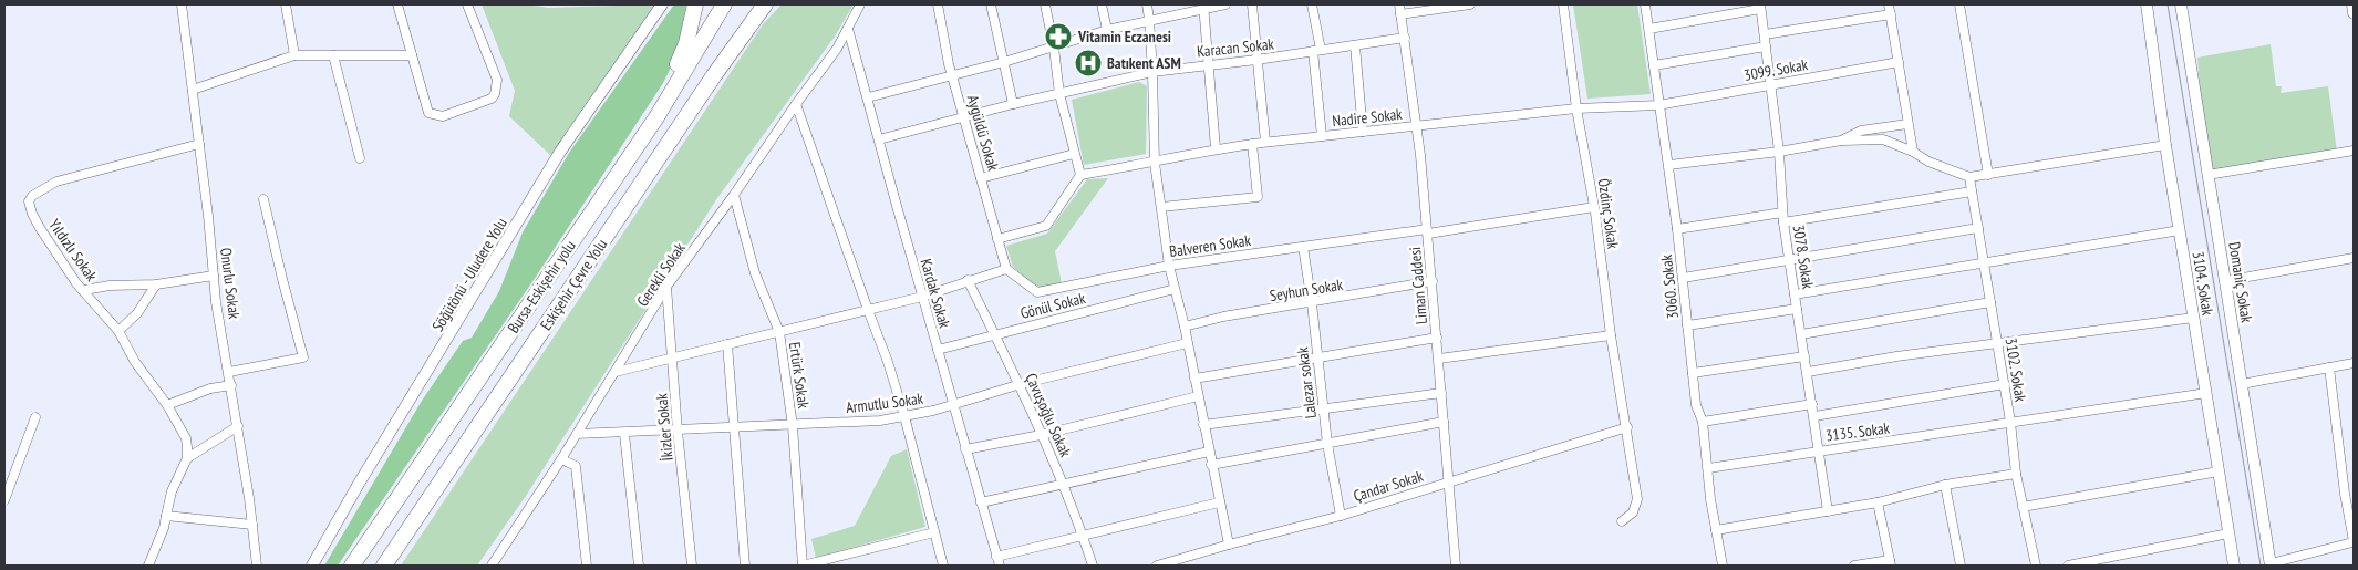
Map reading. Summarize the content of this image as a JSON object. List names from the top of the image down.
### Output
{
  "streets": {
    "highway": ["Eskişehir Çevre Yolu", "Bursa-Eskişehir yolu"],
    "street": [
      "Karacan Sokak",
      "3099. Sokak",
      "Nadire Sokak",
      "Aygüldü Sokak",
      "Özdinç Sokak",
      "Balveren Sokak",
      "Yıldızlı Sokak",
      "3078. Sokak",
      "Söğütönü - Uludere Yolu",
      "Gerekli Sokak",
      "Domaniç Sokak",
      "Onurlu Sokak",
      "3104. Sokak",
      "Liman Caddesi",
      "3060. Sokak",
      "Seyhun Sokak",
      "Kardak Sokak",
      "Gönül Sokak",
      "3102. Sokak",
      "Ertürk Sokak",
      "Lalezar sokak",
      "Armutlu Sokak",
      "Çavuşoğlu Sokak",
      "İkizler Sokak",
      "3135. Sokak",
      "Çandar Sokak"
    ]
  },
  "crossings": [
    ["Karacan Sokak", "Aygüldü Sokak"],
    ["Karacan Sokak", "Liman Caddesi"],
    ["Karacan Sokak", "Kardak Sokak"],
    ["3099. Sokak", "Nadire Sokak"],
    ["3099. Sokak", "3078. Sokak"],
    ["3099. Sokak", "3060. Sokak"],
    ["Nadire Sokak", "Özdinç Sokak"],
    ["Nadire Sokak", "Liman Caddesi"],
    ["Nadire Sokak", "3060. Sokak"],
    ["Aygüldü Sokak", "Balveren Sokak"],
    ["Özdinç Sokak", "Balveren Sokak"],
    ["Özdinç Sokak", "Çandar Sokak"],
    ["Balveren Sokak", "Liman Caddesi"],
    ["Balveren Sokak", "Lalezar sokak"],
    ["Yıldızlı Sokak", "Onurlu Sokak"],
    ["3078. Sokak", "3135. Sokak"],
    ["Gerekli Sokak", "Kardak Sokak"],
    ["Gerekli Sokak", "Ertürk Sokak"],
    ["Gerekli Sokak", "Armutlu Sokak"],
    ["Gerekli Sokak", "İkizler Sokak"],
    ["3104. Sokak", "3135. Sokak"],
    ["Liman Caddesi", "Seyhun Sokak"],
    ["Liman Caddesi", "Çandar Sokak"],
    ["3060. Sokak", "3135. Sokak"],
    ["Seyhun Sokak", "Lalezar sokak"],
    ["Kardak Sokak", "Gönül Sokak"],
    ["Kardak Sokak", "Armutlu Sokak"],
    ["Gönül Sokak", "Çavuşoğlu Sokak"],
    ["3102. Sokak", "3135. Sokak"],
    ["Ertürk Sokak", "Armutlu Sokak"],
    ["Lalezar sokak", "Çandar Sokak"],
    ["Armutlu Sokak", "Çavuşoğlu Sokak"],
    ["Armutlu Sokak", "İkizler Sokak"]
  ],
  "places": {
    "pharmacy": ["Vitamin Eczanesi"],
    "hospital": ["Batıkent ASM"]
  }
}
